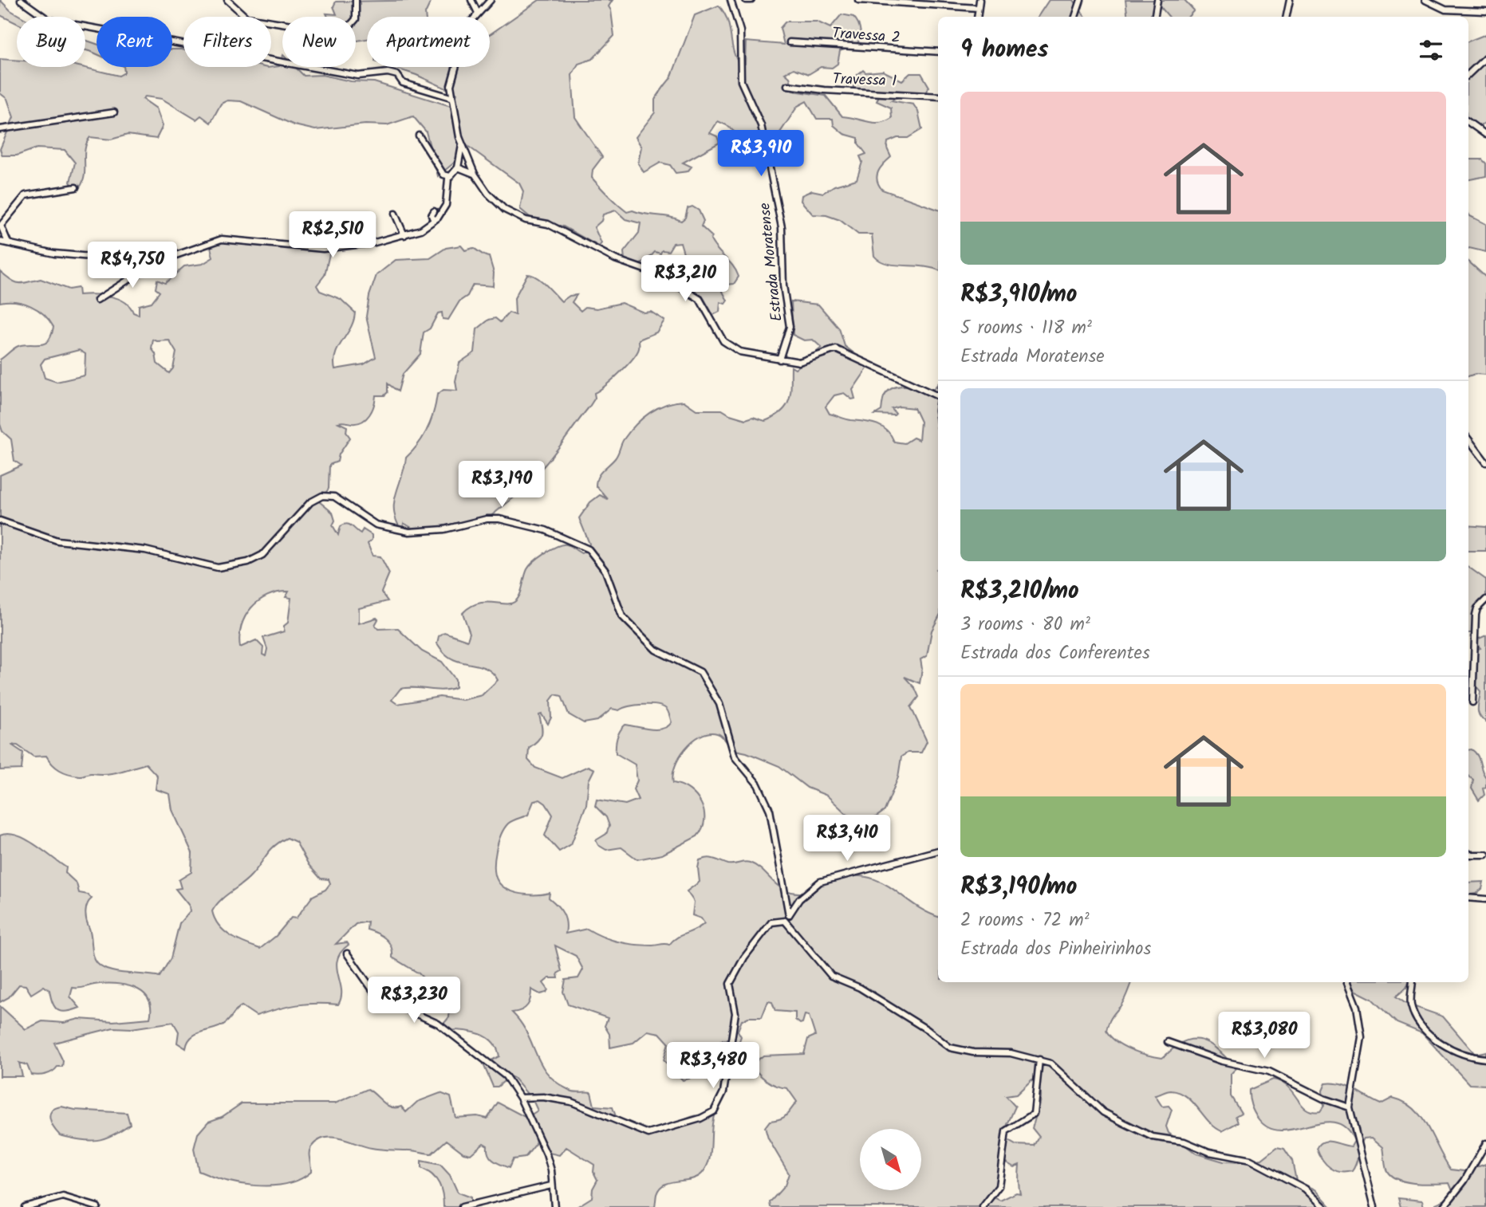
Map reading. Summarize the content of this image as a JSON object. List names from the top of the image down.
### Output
{
  "streets": {
    "street": ["Travessa 2", "Travessa 1", "Estrada Moratense"]
  },
  "north": "bottom right",
  "page": {
    "chip": [
      "Buy",
      "Rent",
      "Filters",
      "New",
      "Apartment"
    ],
    "heading": "9 homes",
    "list": [
      {
        "name": "R$3,910/mo",
        "note": "5 rooms · 118 m² · Estrada Moratense"
      },
      {
        "name": "R$3,210/mo",
        "note": "3 rooms · 80 m² · Estrada dos Conferentes"
      },
      {
        "name": "R$3,190/mo",
        "note": "2 rooms · 72 m² · Estrada dos Pinheirinhos"
      }
    ],
    "price": [
      "R$3,910",
      "R$2,510",
      "R$4,750",
      "R$3,210",
      "R$3,190",
      "R$3,410",
      "R$3,230",
      "R$3,080",
      "R$3,480"
    ]
  }
}
